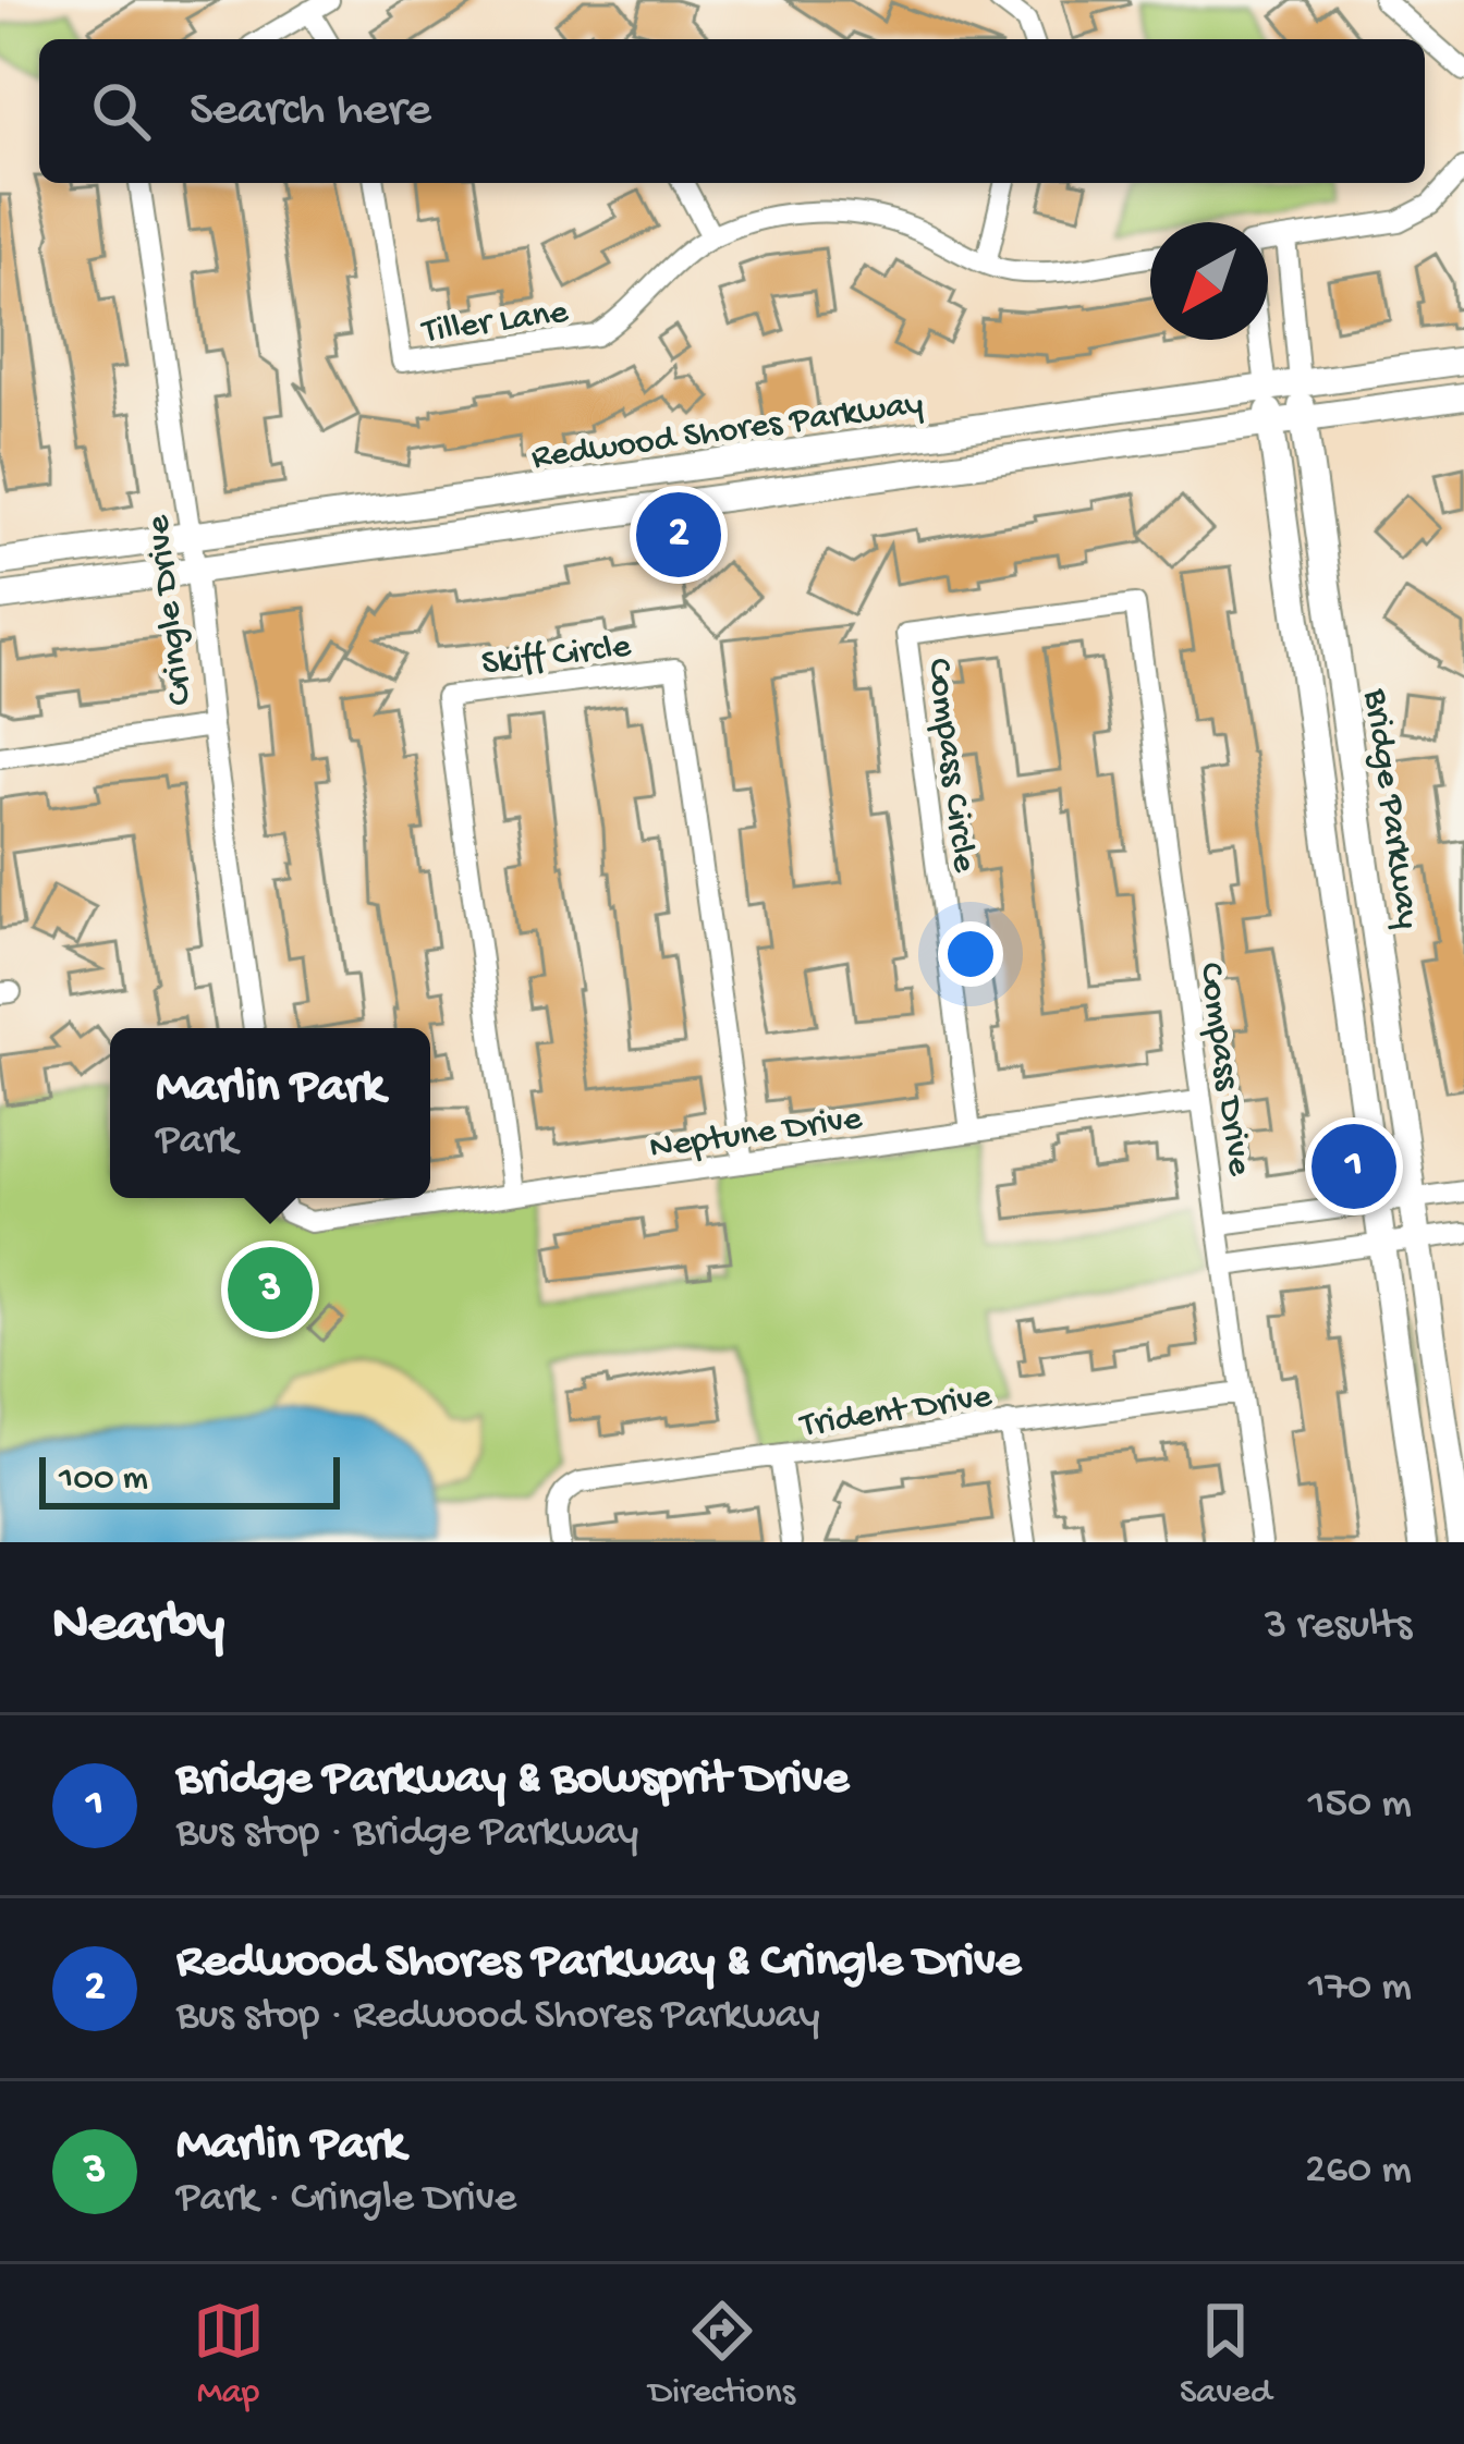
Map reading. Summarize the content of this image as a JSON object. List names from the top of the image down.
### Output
{
  "streets": {
    "main road": ["Redwood Shores Parkway", "Bridge Parkway"],
    "street": [
      "Tiller Lane",
      "Cringle Drive",
      "Skiff Circle",
      "Compass Circle",
      "Compass Drive",
      "Neptune Drive",
      "Trident Drive"
    ]
  },
  "crossings": [
    ["Redwood Shores Parkway", "Cringle Drive"],
    ["Redwood Shores Parkway", "Bridge Parkway"],
    ["Skiff Circle", "Neptune Drive"],
    ["Compass Circle", "Compass Drive"],
    ["Compass Circle", "Neptune Drive"],
    ["Compass Drive", "Neptune Drive"],
    ["Compass Drive", "Trident Drive"]
  ],
  "scale_bar": "100 m",
  "north": "bottom left",
  "page": {
    "search": "Search here",
    "pins": ["2", "1", "3"],
    "popup": ["Marlin Park", "Park"],
    "scale": "100 m",
    "heading": ["Nearby", "3 results"],
    "list": [
      {
        "mark": "1",
        "name": "Bridge Parkway & Bowsprit Drive",
        "note": "Bus stop · Bridge Parkway",
        "value": "150 m"
      },
      {
        "mark": "2",
        "name": "Redwood Shores Parkway & Cringle Drive",
        "note": "Bus stop · Redwood Shores Parkway",
        "value": "170 m"
      },
      {
        "mark": "3",
        "name": "Marlin Park",
        "note": "Park · Cringle Drive",
        "value": "260 m"
      }
    ],
    "nav": ["Map", "Directions", "Saved"]
  }
}
